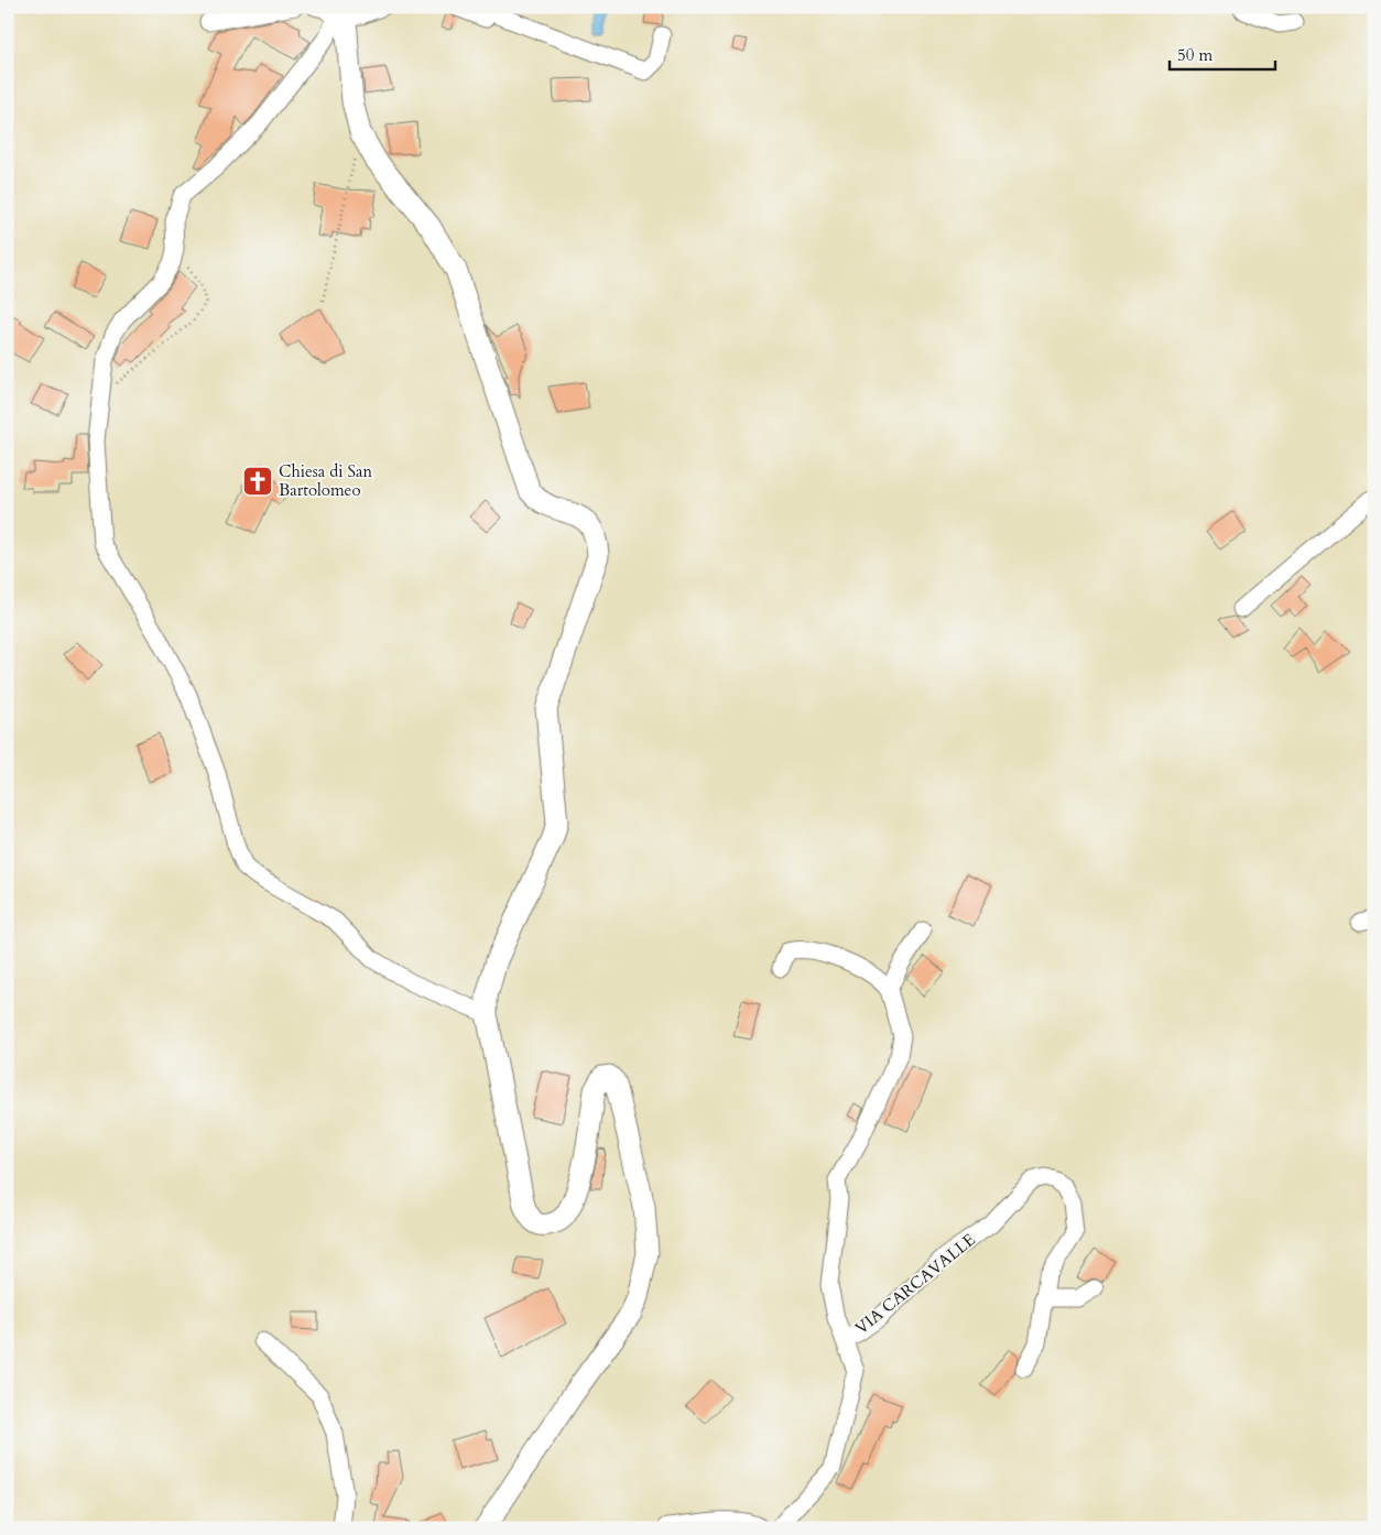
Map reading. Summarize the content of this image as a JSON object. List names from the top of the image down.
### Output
{
  "streets": {
    "street": ["VIA CARCAVALLE"]
  },
  "places": {
    "church": ["Chiesa di San Bartolomeo"]
  },
  "scale_bar": "50 m"
}
